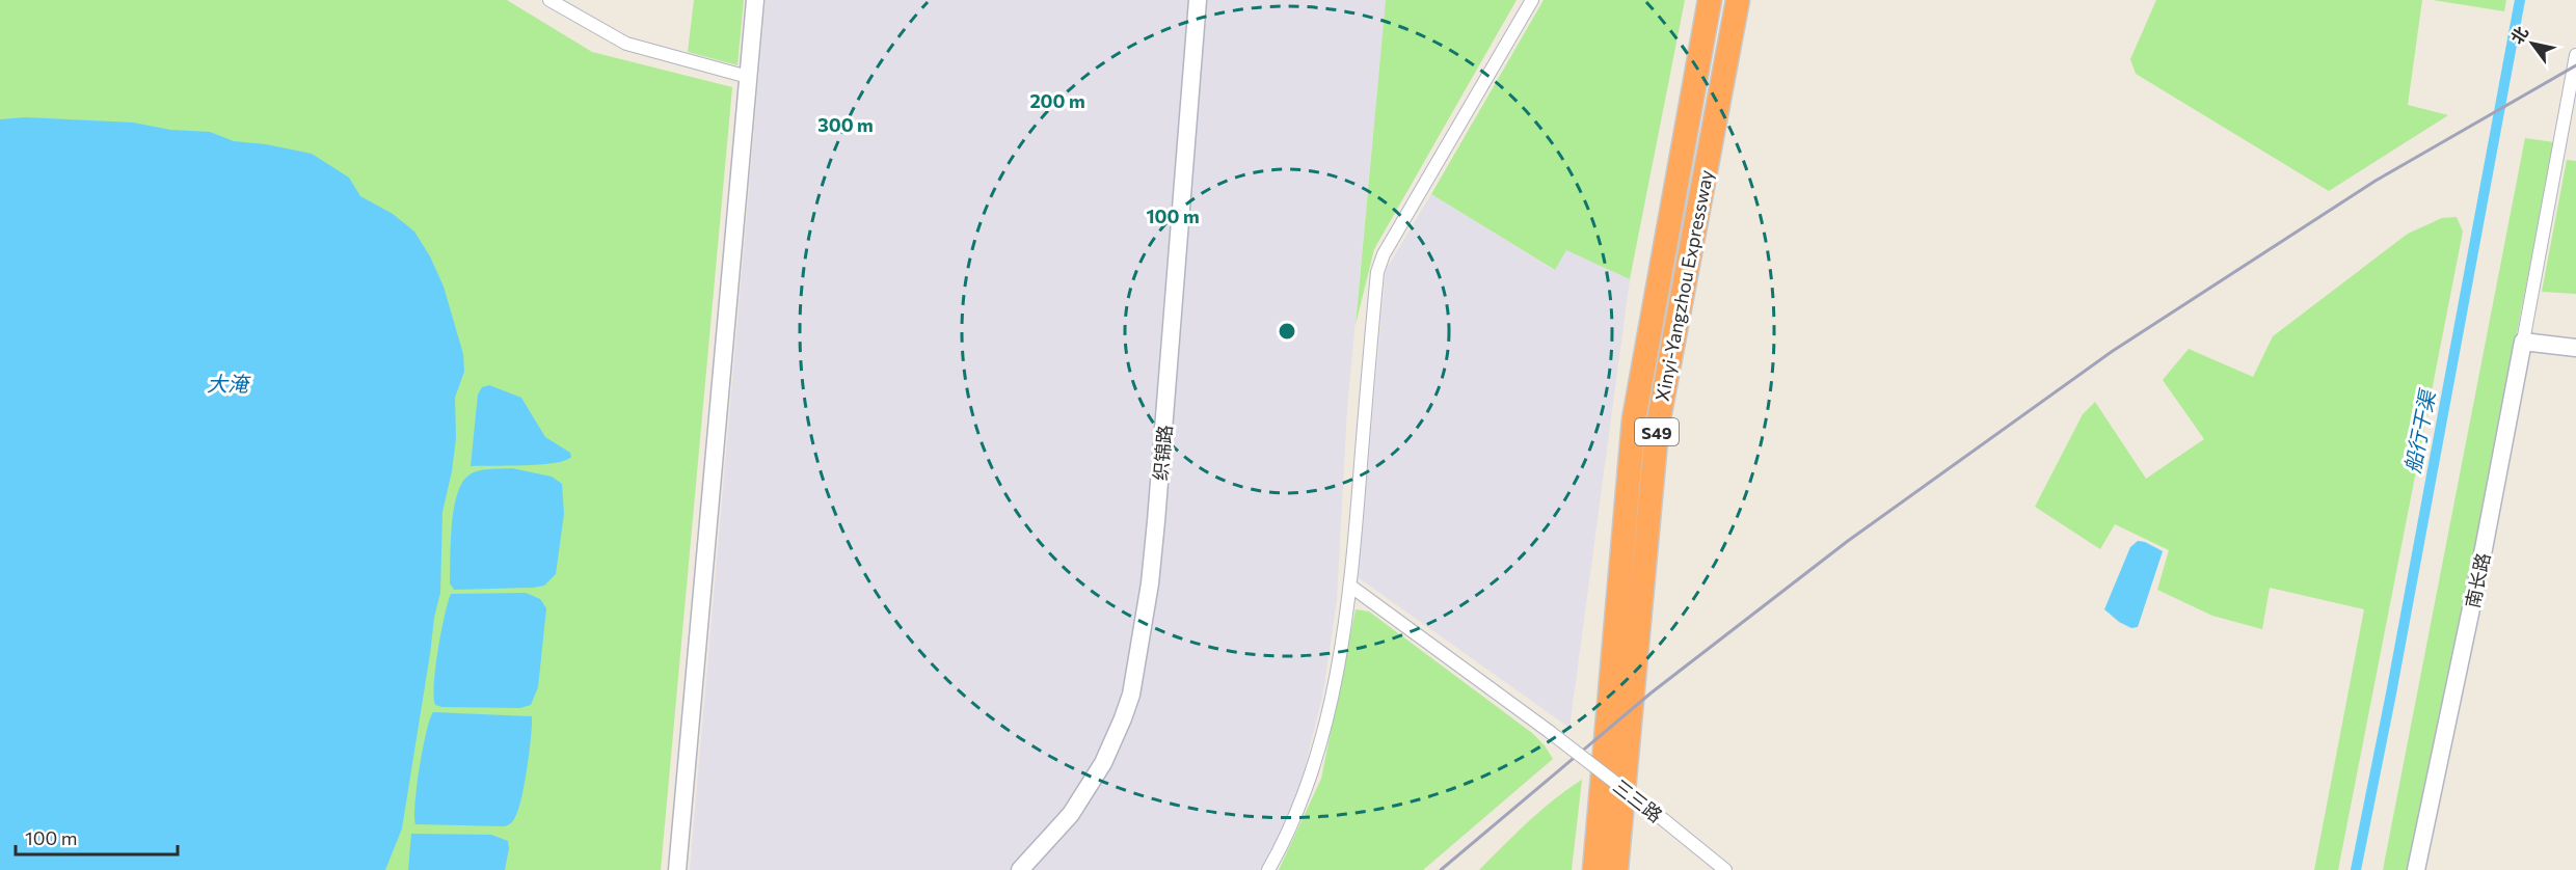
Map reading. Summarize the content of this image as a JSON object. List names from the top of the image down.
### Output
{
  "streets": {
    "highway": ["Xinyi-Yangzhou Expressway", "S49"],
    "street": ["织锦路", "南长路", "三三路"]
  },
  "water": ["大淹", "船行干渠"],
  "scale_bar": "100 m",
  "north": "top left",
  "rings": ["200 m", "300 m", "100 m"]
}
